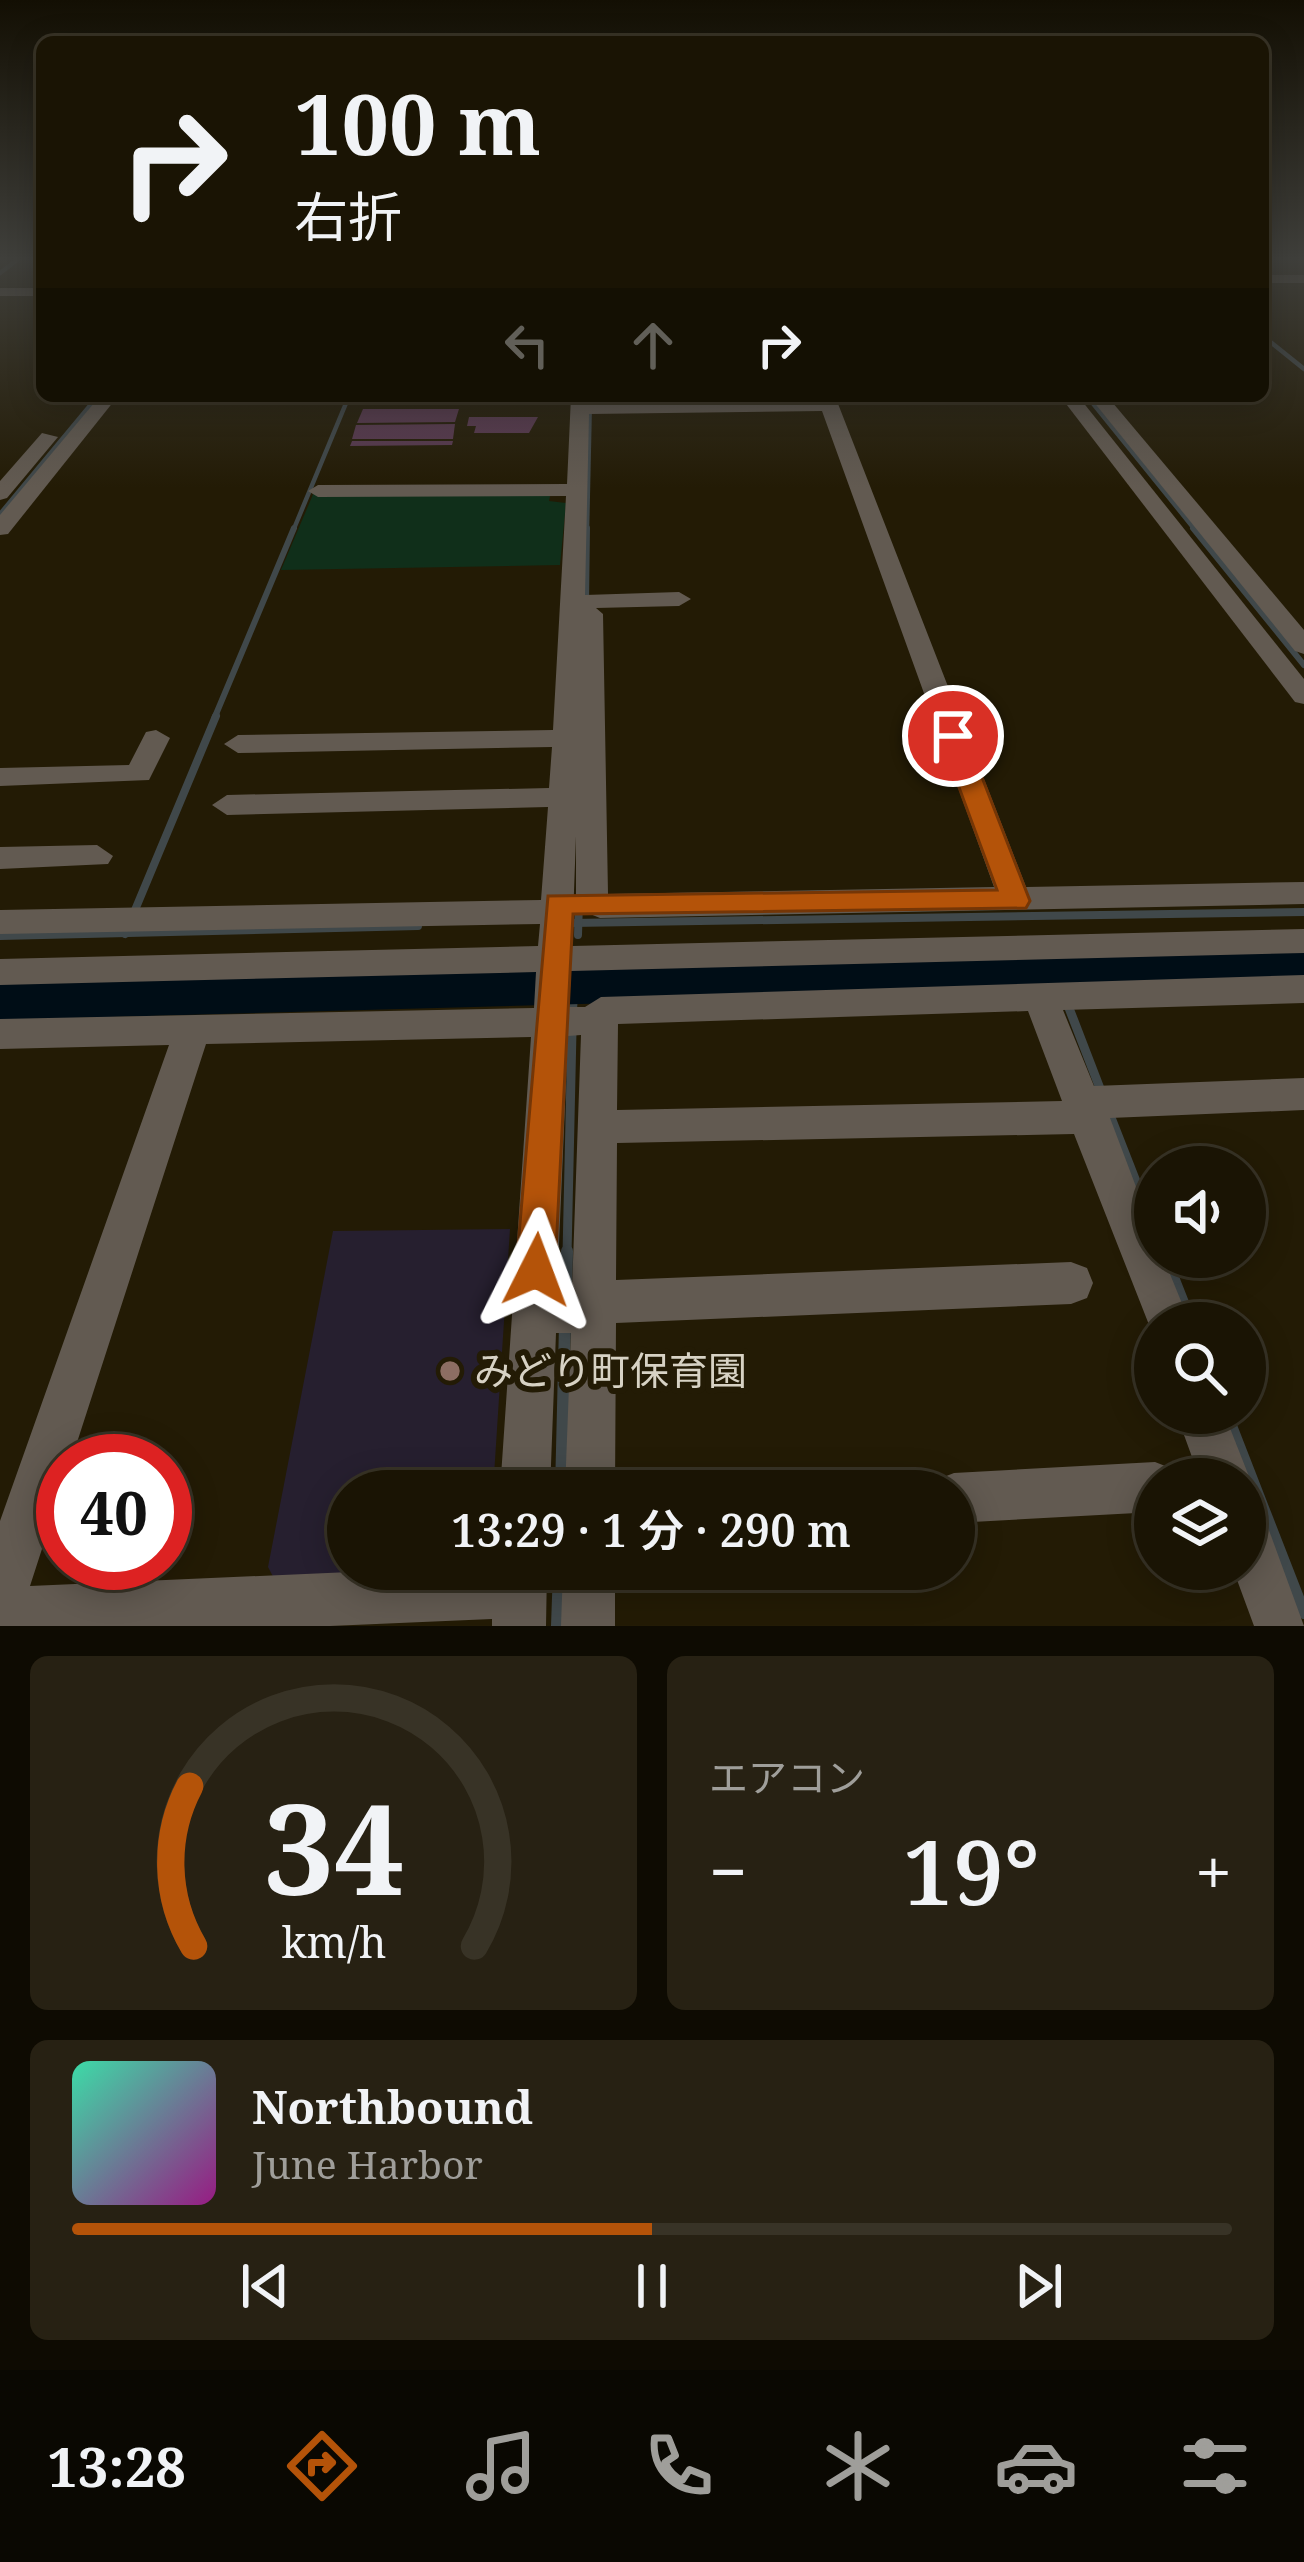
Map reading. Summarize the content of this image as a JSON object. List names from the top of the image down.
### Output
{
  "places": ["みどり町保育園"],
  "page": {
    "turn": ["100 m", "右折"],
    "limit": "40",
    "trip": "13:29 · 1 分 · 290 m",
    "tile": "エアコン",
    "heat": ["−", "19°", "+"],
    "song": ["Northbound", "June Harbor"],
    "tabs": "13:28",
    "gauge": ["34", "km/h"]
  }
}
